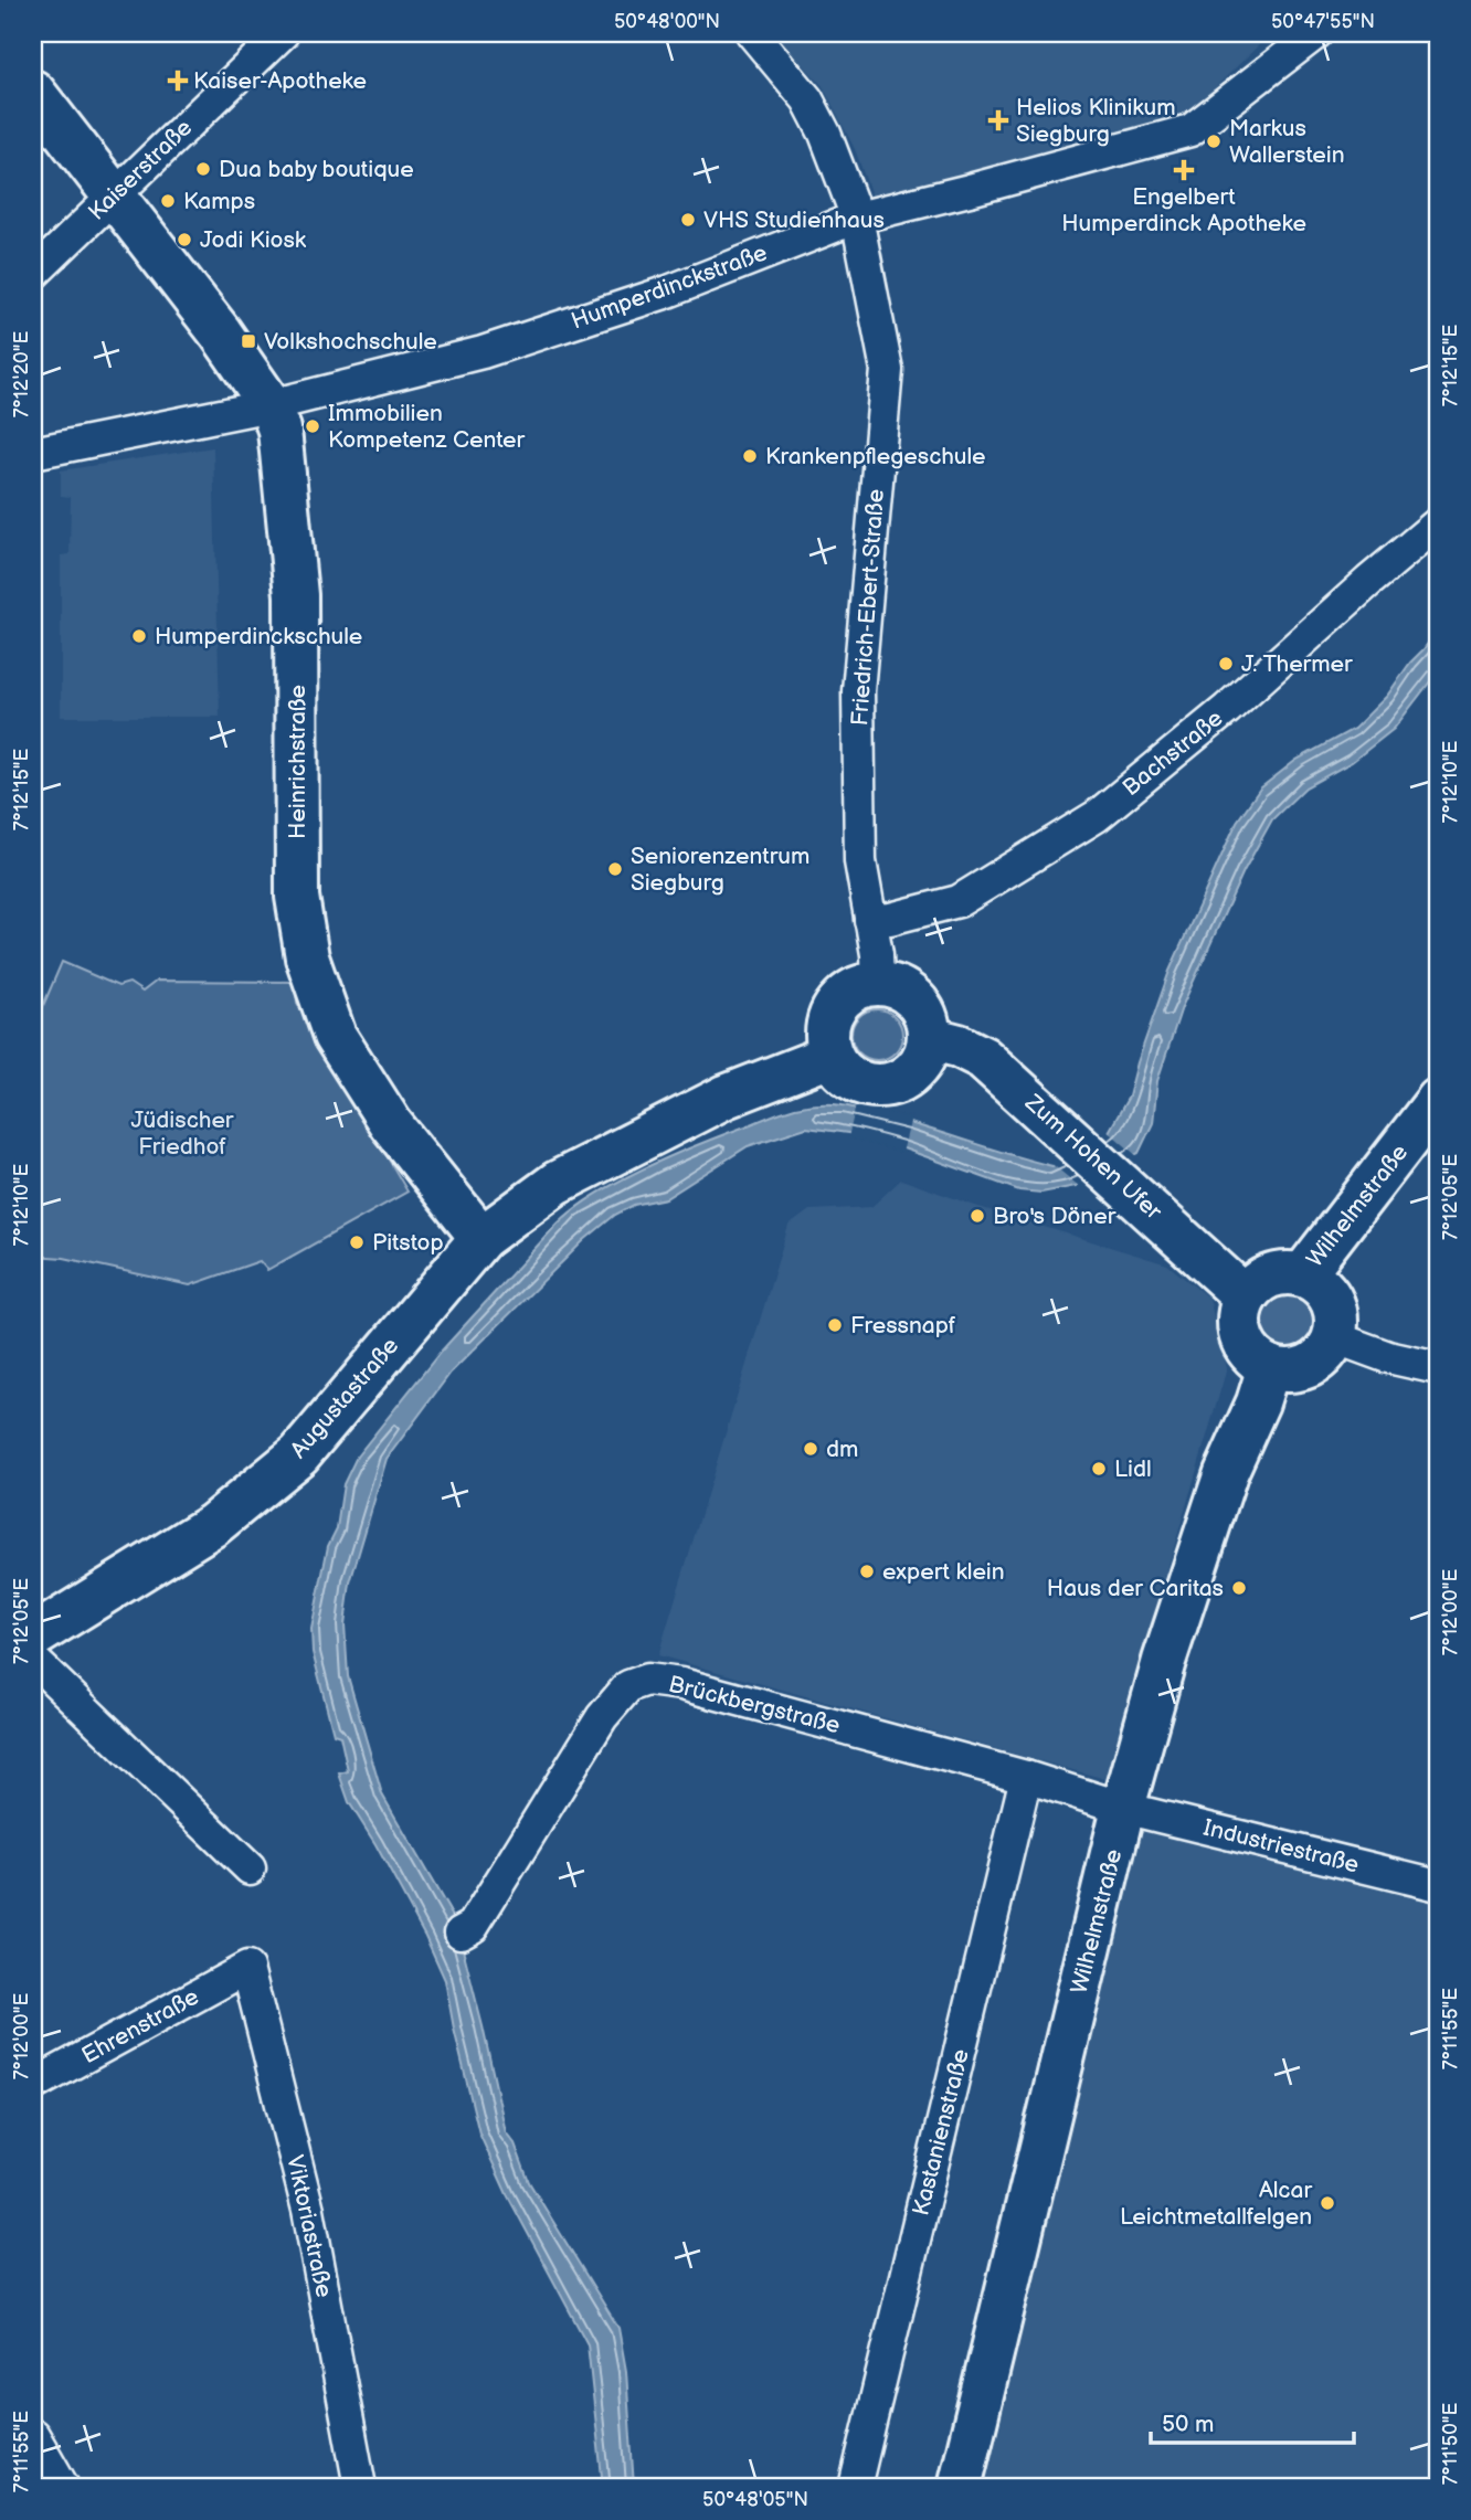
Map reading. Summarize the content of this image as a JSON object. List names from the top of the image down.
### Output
{
  "streets": {
    "main road": [
      "Heinrichstraße",
      "Zum Hohen Ufer",
      "Wilhelmstraße",
      "Augustastraße"
    ],
    "street": [
      "Kaiserstraße",
      "Humperdinckstraße",
      "Friedrich-Ebert-Straße",
      "Bachstraße",
      "Brückbergstraße",
      "Industriestraße",
      "Ehrenstraße",
      "Kastanienstraße",
      "Viktoriastraße"
    ]
  },
  "crossings": [
    ["Kaiserstraße", "Heinrichstraße"],
    ["Humperdinckstraße", "Friedrich-Ebert-Straße"],
    ["Humperdinckstraße", "Heinrichstraße"],
    ["Friedrich-Ebert-Straße", "Bachstraße"],
    ["Friedrich-Ebert-Straße", "Zum Hohen Ufer"],
    ["Heinrichstraße", "Augustastraße"],
    ["Zum Hohen Ufer", "Wilhelmstraße"],
    ["Wilhelmstraße", "Brückbergstraße"],
    ["Wilhelmstraße", "Industriestraße"],
    ["Brückbergstraße", "Industriestraße"],
    ["Brückbergstraße", "Kastanienstraße"],
    ["Ehrenstraße", "Viktoriastraße"]
  ],
  "parks": ["Jüdischer Friedhof"],
  "places": {
    "health": ["Kaiser-Apotheke", "Helios Klinikum Siegburg", "Engelbert Humperdinck Apotheke"],
    "other": [
      "Markus Wallerstein",
      "Dua baby boutique",
      "Kamps",
      "VHS Studienhaus",
      "Jodi Kiosk",
      "Immobilien Kompetenz Center",
      "Krankenpflegeschule",
      "Humperdinckschule",
      "J. Thermer",
      "Seniorenzentrum Siegburg",
      "Bro's Döner",
      "Pitstop",
      "Fressnapf",
      "dm",
      "Lidl",
      "expert klein",
      "Haus der Caritas",
      "Alcar Leichtmetallfelgen"
    ],
    "transit": ["Volkshochschule"]
  },
  "scale_bar": "50 m",
  "coordinates": [
    "50°48'00\"N",
    "50°47'55\"N",
    "7°12'15\"E",
    "7°12'20\"E",
    "7°12'10\"E",
    "7°12'05\"E",
    "7°12'00\"E",
    "7°11'55\"E",
    "7°11'50\"E",
    "50°48'05\"N"
  ]
}
